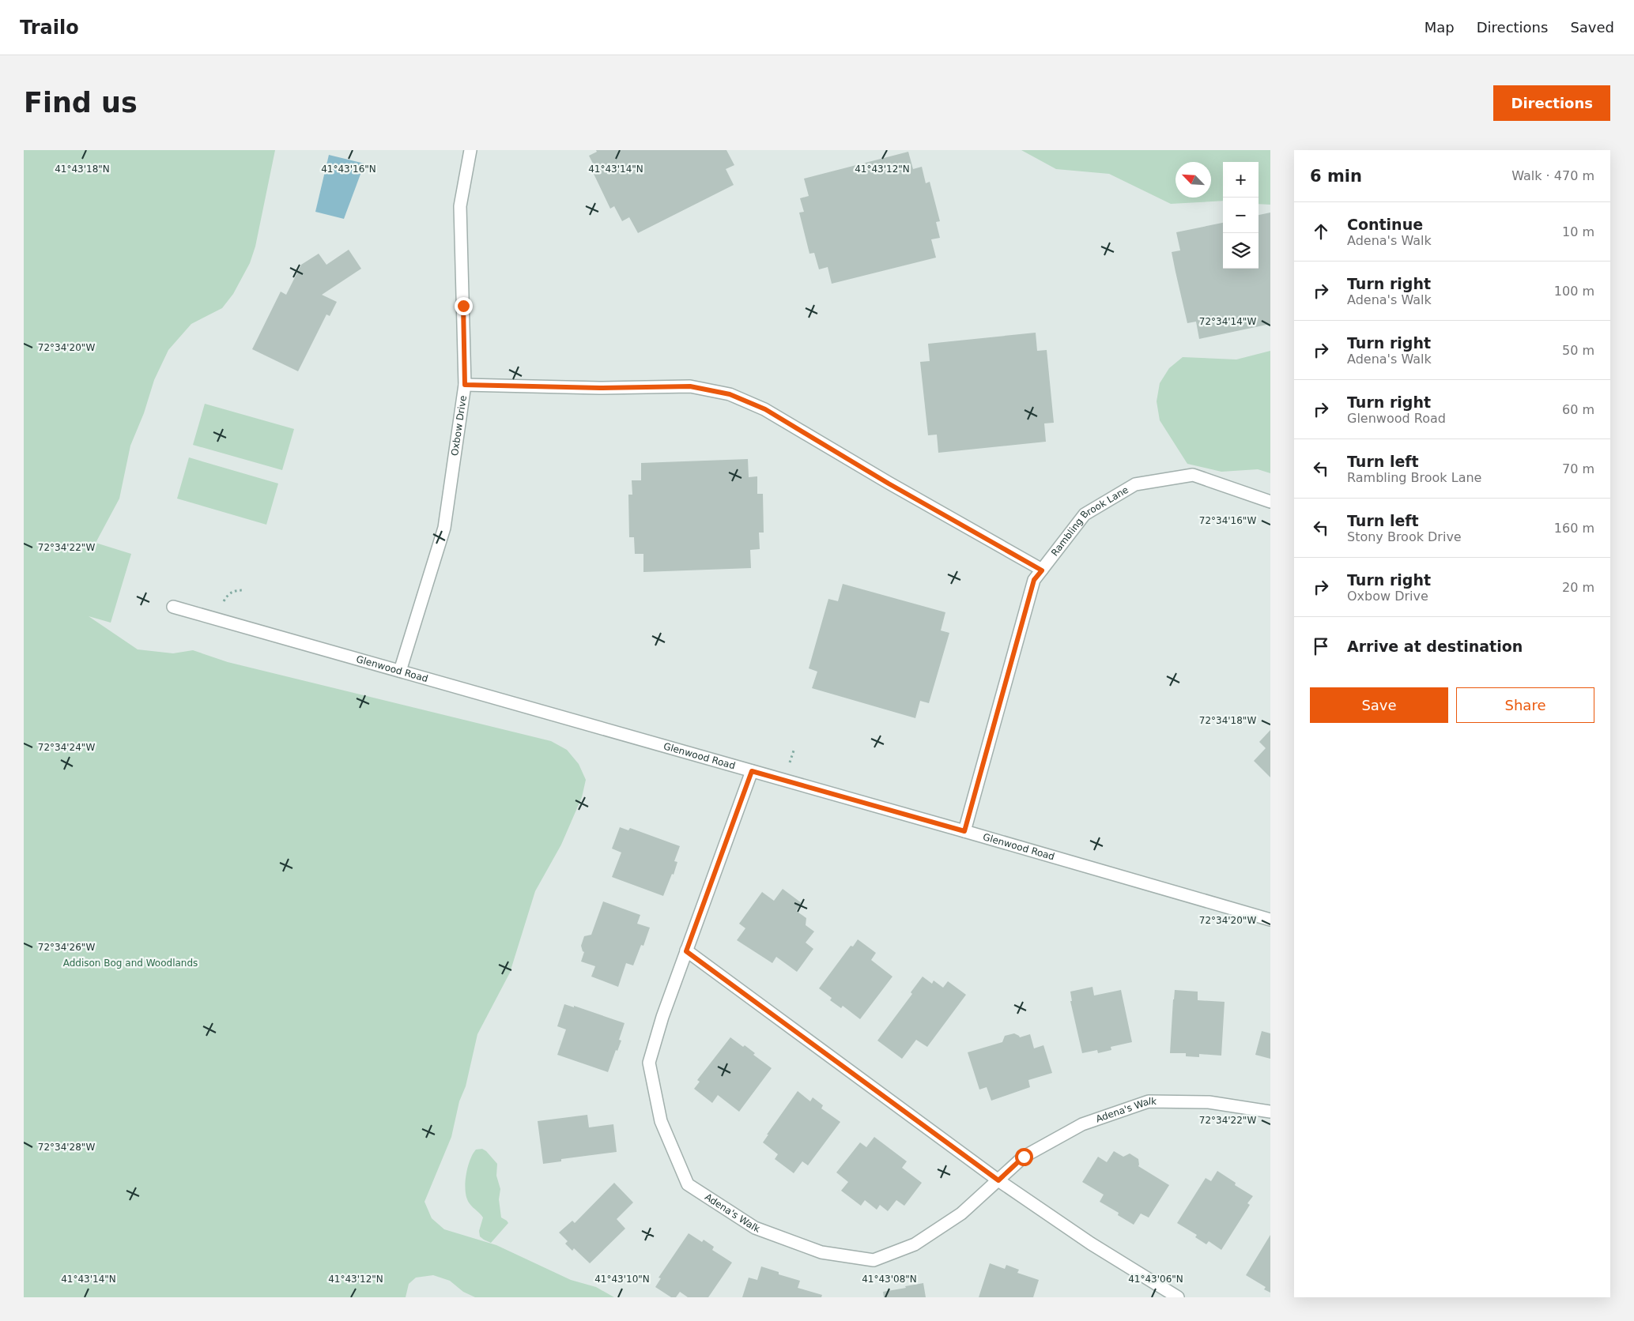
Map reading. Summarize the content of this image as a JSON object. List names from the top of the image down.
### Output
{
  "streets": {
    "street": [
      "Oxbow Drive",
      "Rambling Brook Lane",
      "Glenwood Road",
      "Adena's Walk"
    ]
  },
  "crossings": [
    ["Oxbow Drive", "Glenwood Road"],
    ["Rambling Brook Lane", "Glenwood Road"],
    ["Glenwood Road", "Adena's Walk"]
  ],
  "parks": ["Addison Bog and Woodlands"],
  "north": "top left",
  "page": {
    "header": "Trailo",
    "nav": ["Map", "Directions", "Saved"],
    "buttons": [
      "Directions",
      ["Save", "Share"]
    ],
    "title": "Find us",
    "heading": ["6 min", "Walk · 470 m"],
    "map_buttons": ["+", "−"],
    "list": [
      ["Continue", "Adena's Walk", "10 m"],
      ["Turn right", "Adena's Walk", "100 m"],
      ["Turn right", "Adena's Walk", "50 m"],
      ["Turn right", "Glenwood Road", "60 m"],
      ["Turn left", "Rambling Brook Lane", "70 m"],
      ["Turn left", "Stony Brook Drive", "160 m"],
      ["Turn right", "Oxbow Drive", "20 m"],
      "Arrive at destination"
    ]
  },
  "coordinates": [
    "41°43'18\"N",
    "41°43'16\"N",
    "41°43'14\"N",
    "41°43'12\"N",
    "72°34'14\"W",
    "72°34'20\"W",
    "72°34'16\"W",
    "72°34'22\"W",
    "72°34'18\"W",
    "72°34'24\"W",
    "72°34'26\"W",
    "72°34'28\"W",
    "41°43'10\"N",
    "41°43'08\"N",
    "41°43'06\"N"
  ]
}
